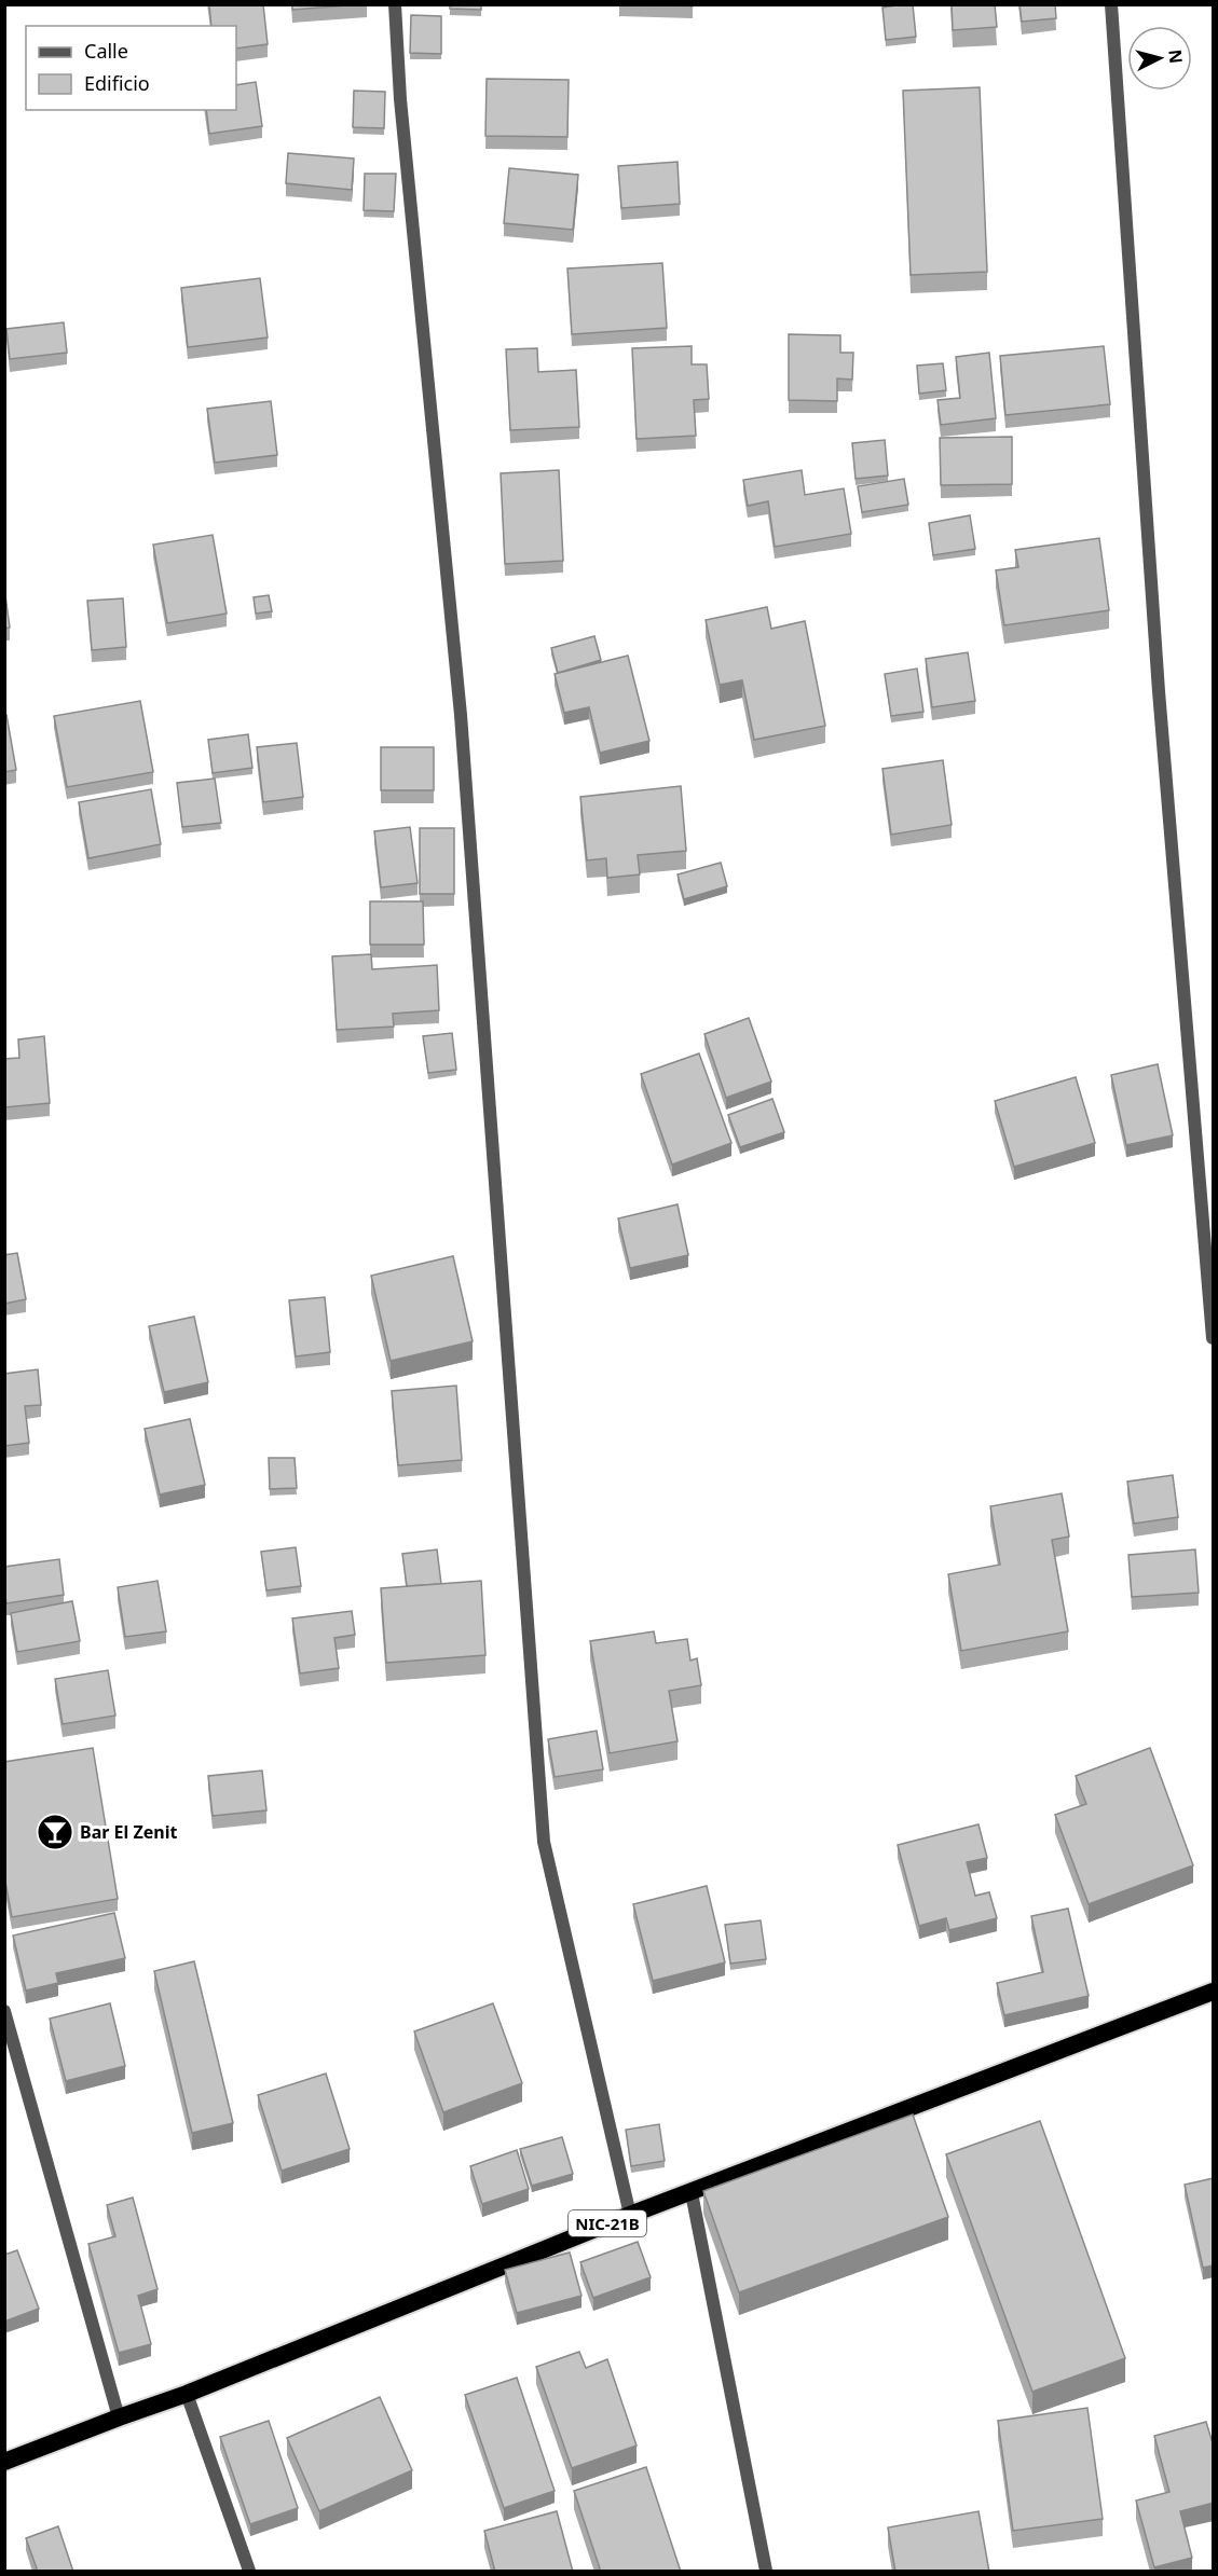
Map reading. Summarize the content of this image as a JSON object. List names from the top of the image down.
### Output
{
  "streets": {
    "highway": ["NIC-21B"]
  },
  "places": {
    "bar": ["Bar El Zenit"]
  },
  "legend": ["Calle", "Edificio"],
  "north": "right"
}
